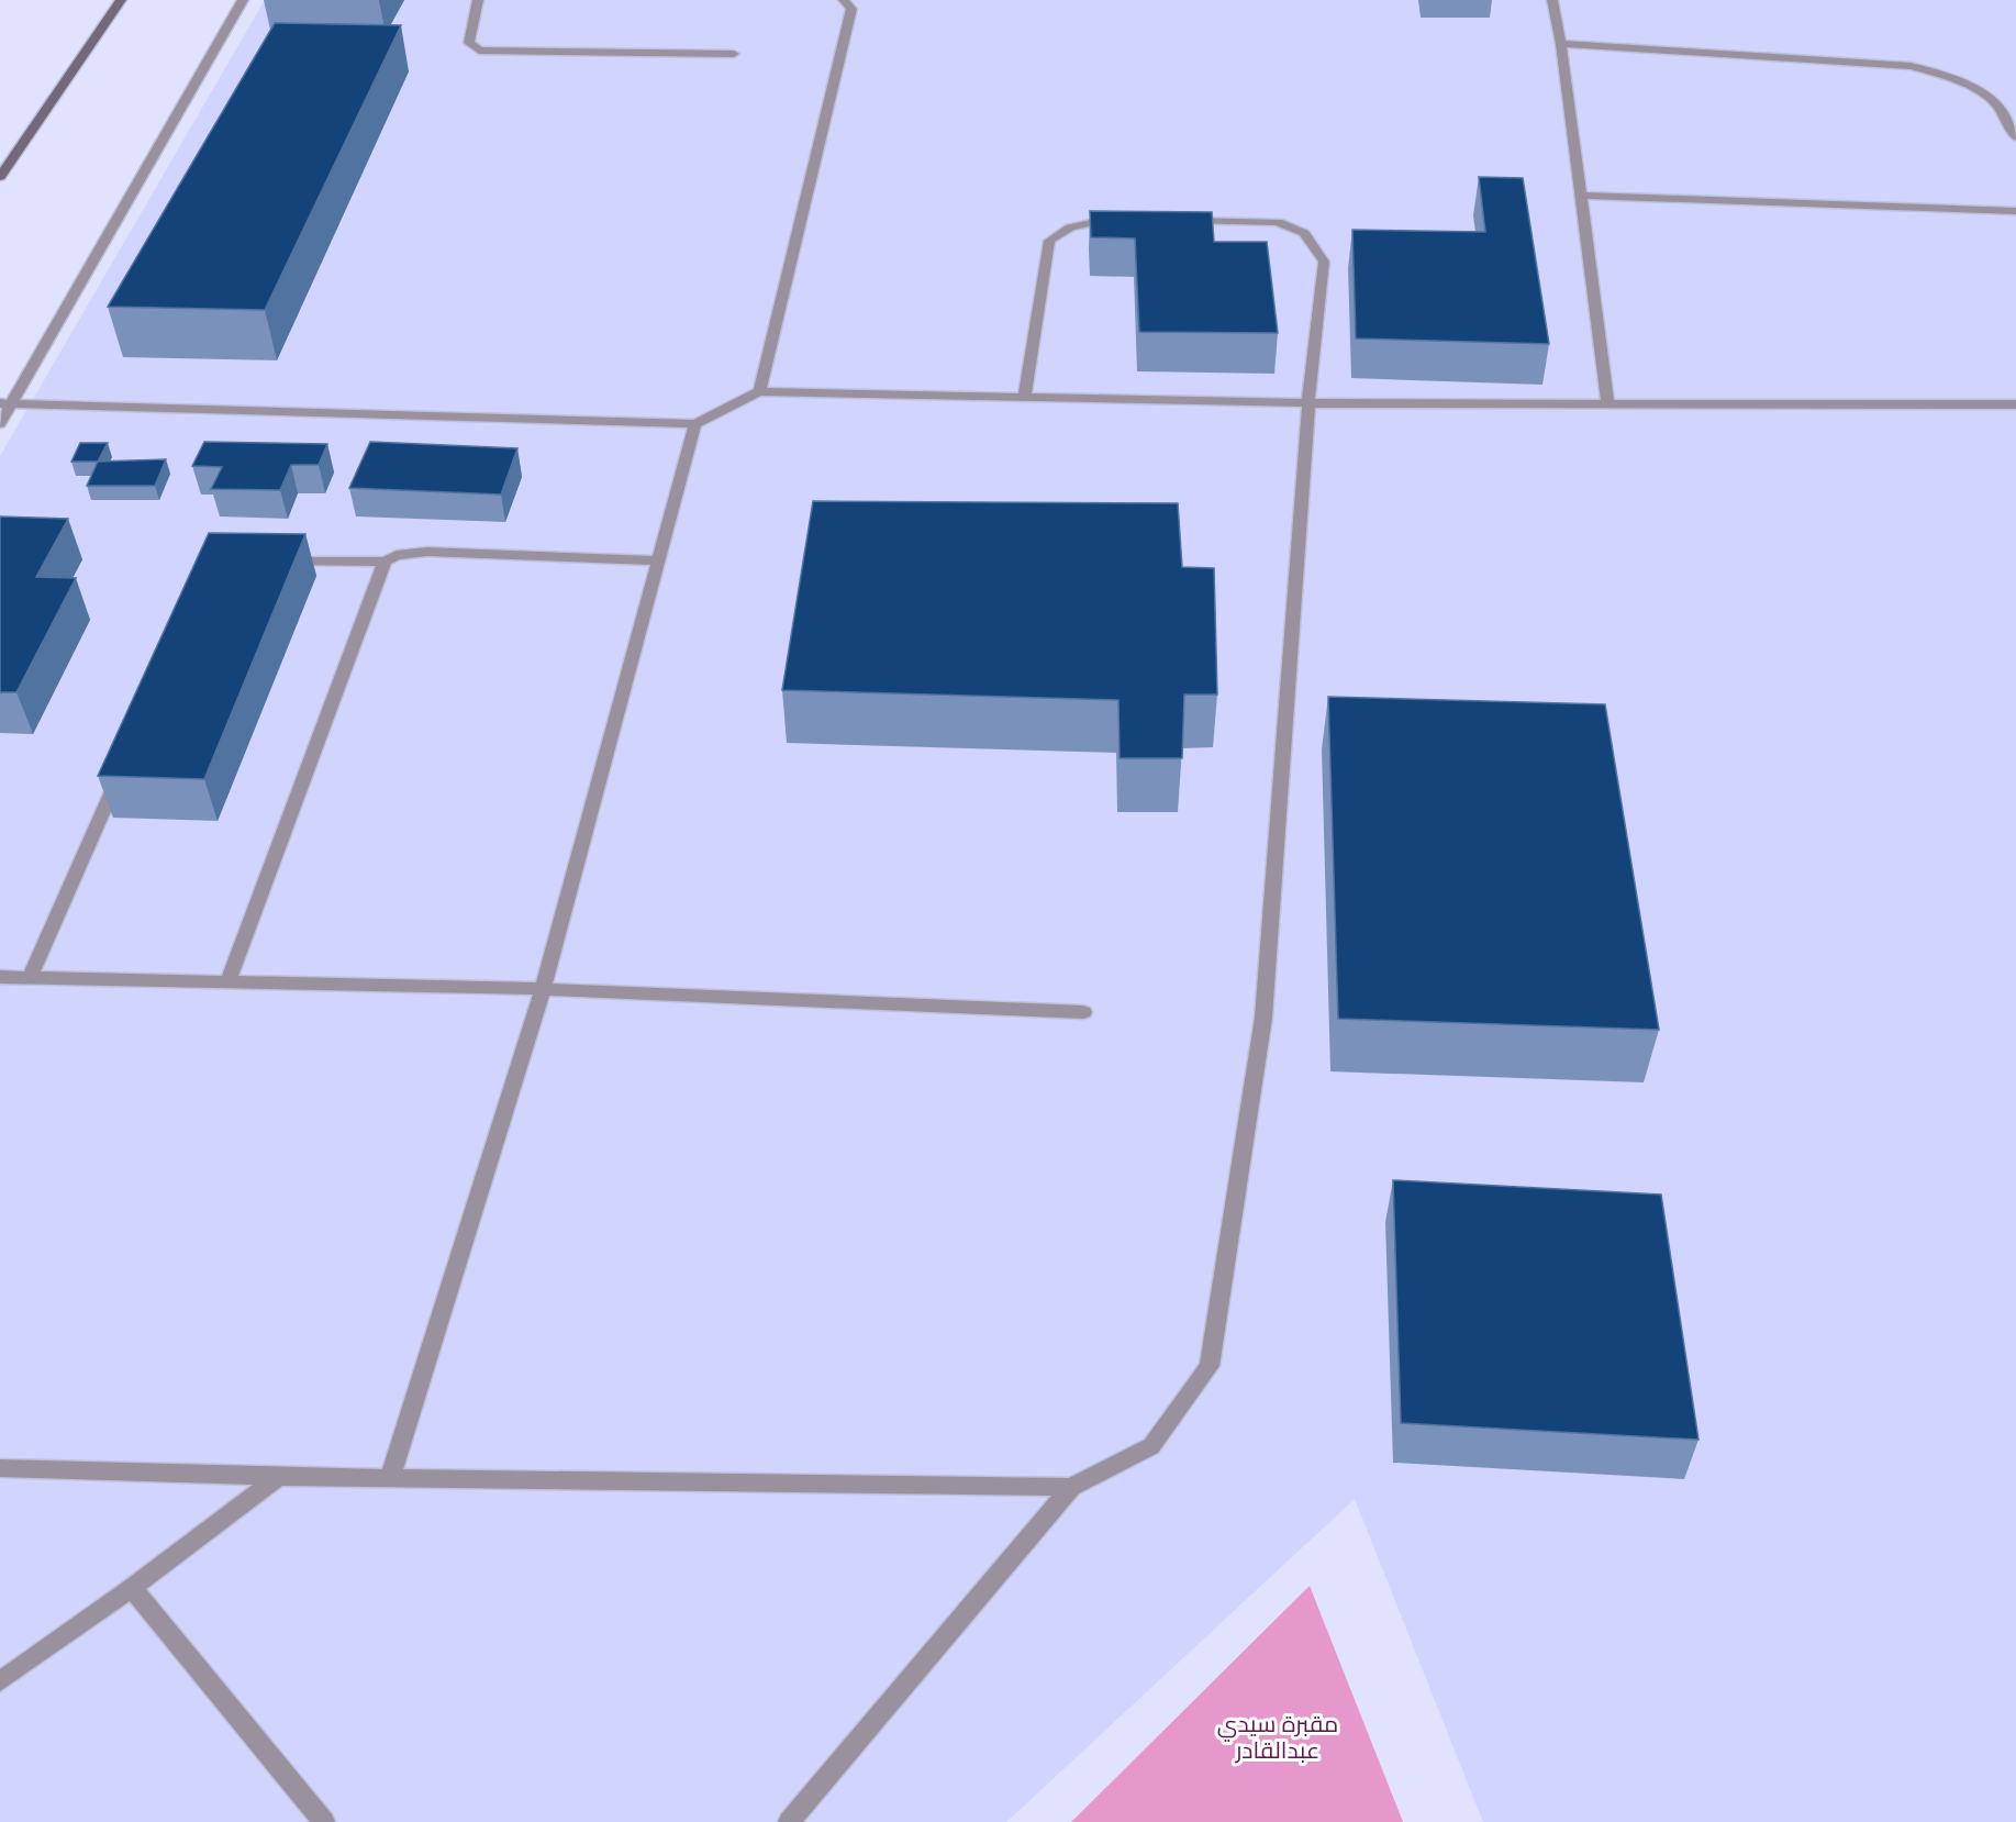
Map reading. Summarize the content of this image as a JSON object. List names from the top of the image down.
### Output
{
  "parks": ["مقبرة سيدي عبدالقادر"]
}
